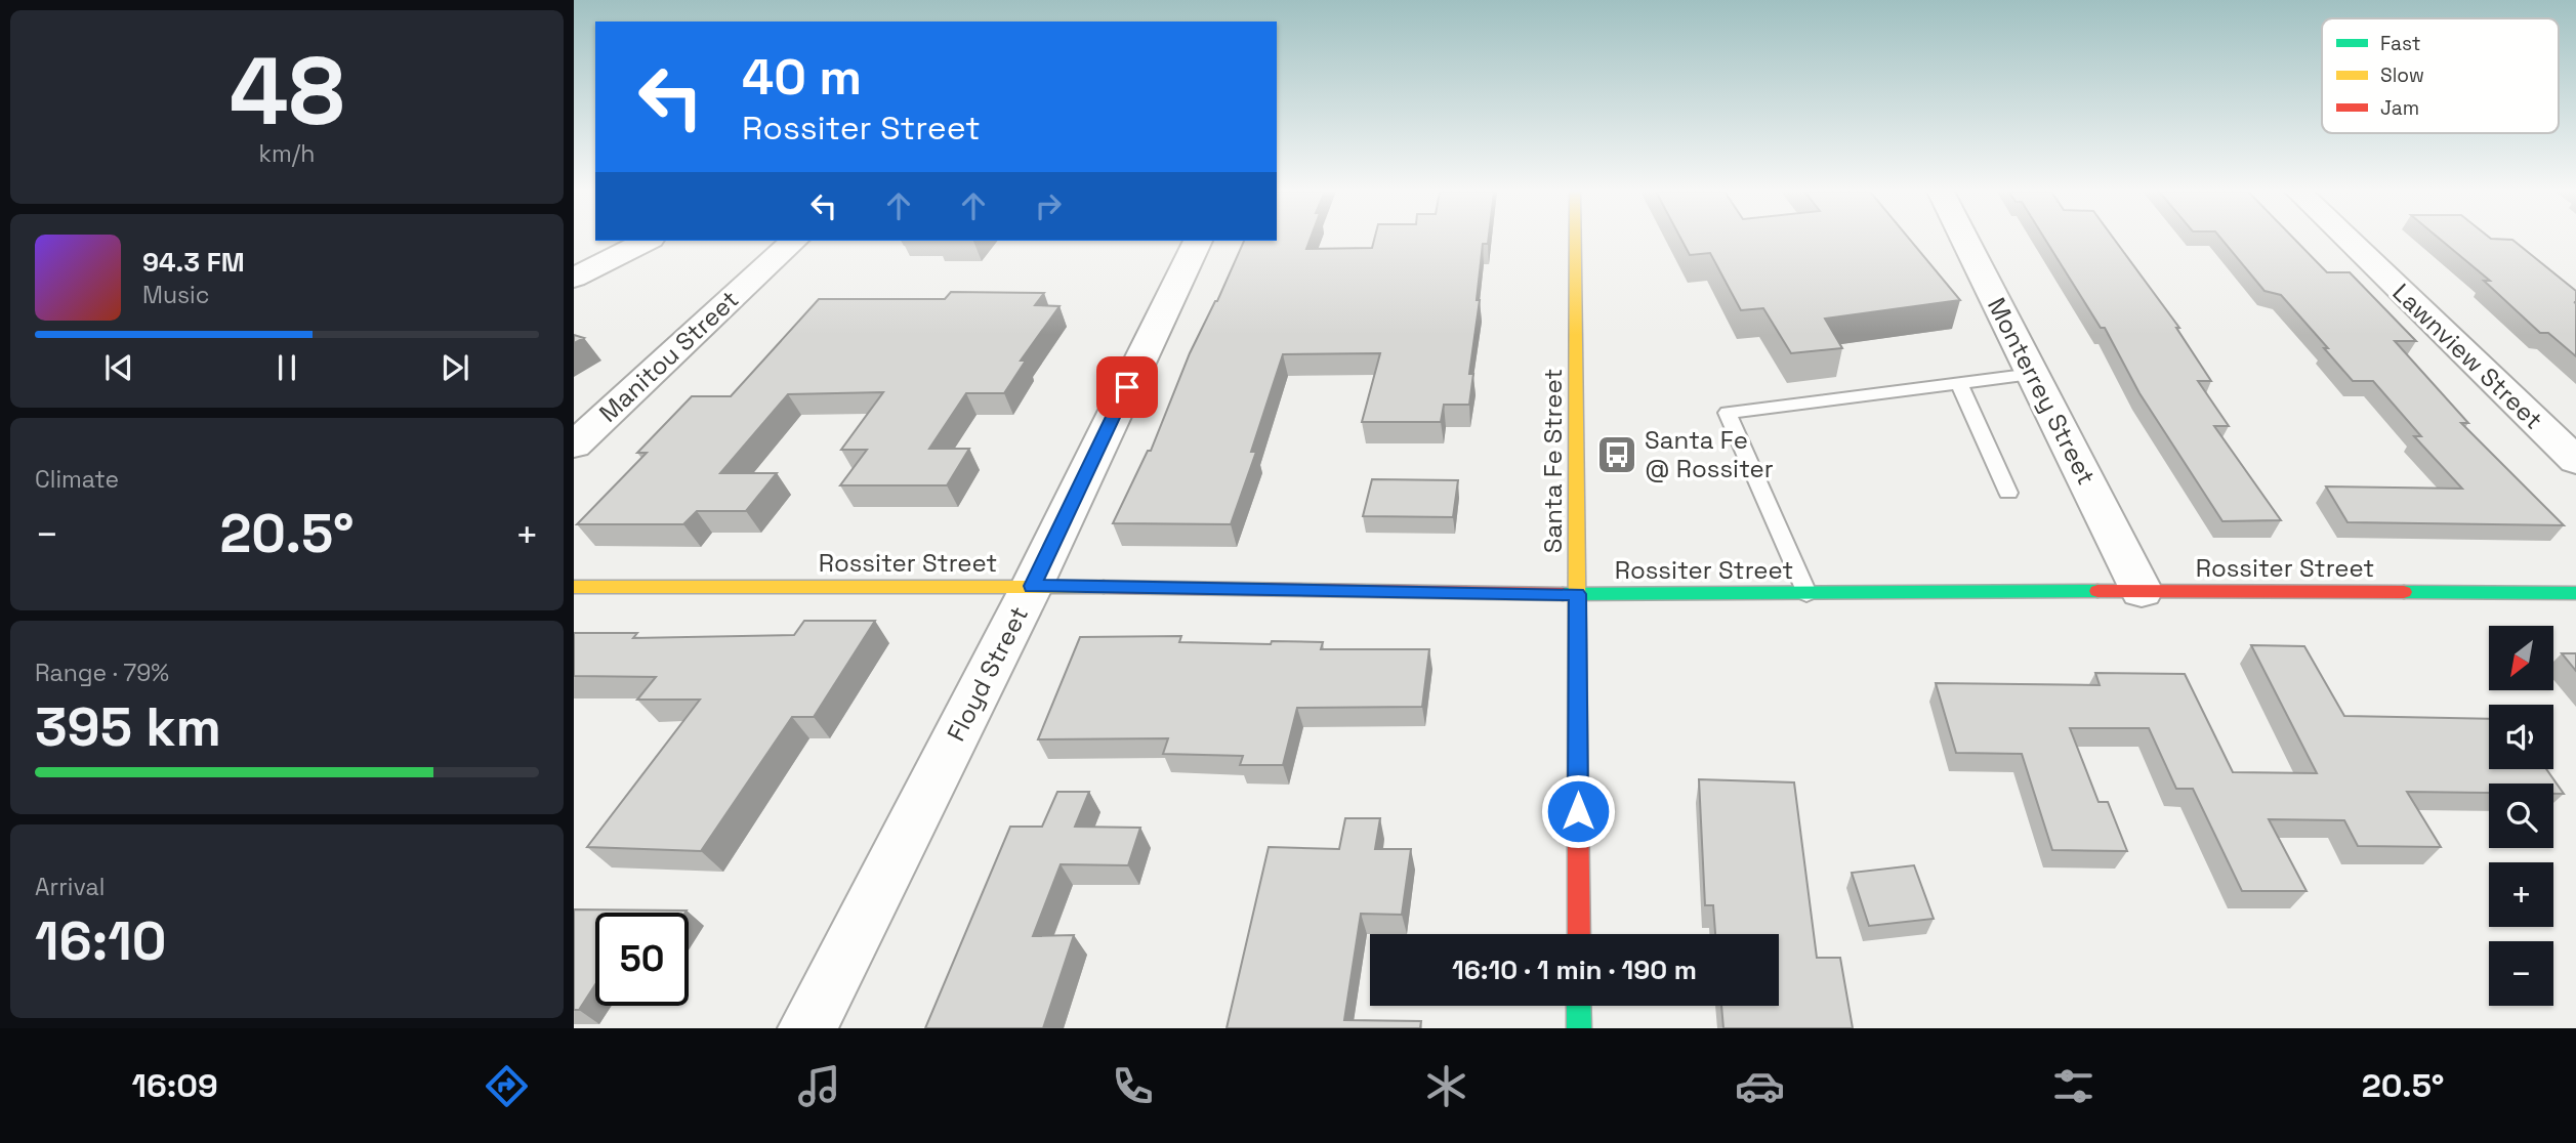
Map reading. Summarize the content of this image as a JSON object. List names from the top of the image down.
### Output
{
  "streets": {
    "street": [
      "Manitou Street",
      "Lawnview Street",
      "Monterrey Street",
      "Santa Fe Street",
      "Rossiter Street",
      "Floyd Street"
    ]
  },
  "crossings": [
    ["Monterrey Street", "Rossiter Street"],
    ["Santa Fe Street", "Rossiter Street"],
    ["Rossiter Street", "Floyd Street"]
  ],
  "places": {
    "bus stop": ["Santa Fe @ Rossiter"]
  },
  "legend": ["Fast", "Slow", "Jam"],
  "north": "bottom left",
  "page": {
    "tile": [
      ["48", "km/h"],
      "Climate",
      ["Range · 79%", "395 km"],
      ["Arrival", "16:10"]
    ],
    "turn": ["40 m", "Rossiter Street"],
    "song": ["94.3 FM", "Music"],
    "heat": ["−", "20.5°", "+"],
    "map_buttons": ["+", "−"],
    "limit": "50",
    "trip": "16:10 · 1 min · 190 m",
    "tabs": ["16:09", "20.5°"]
  }
}
